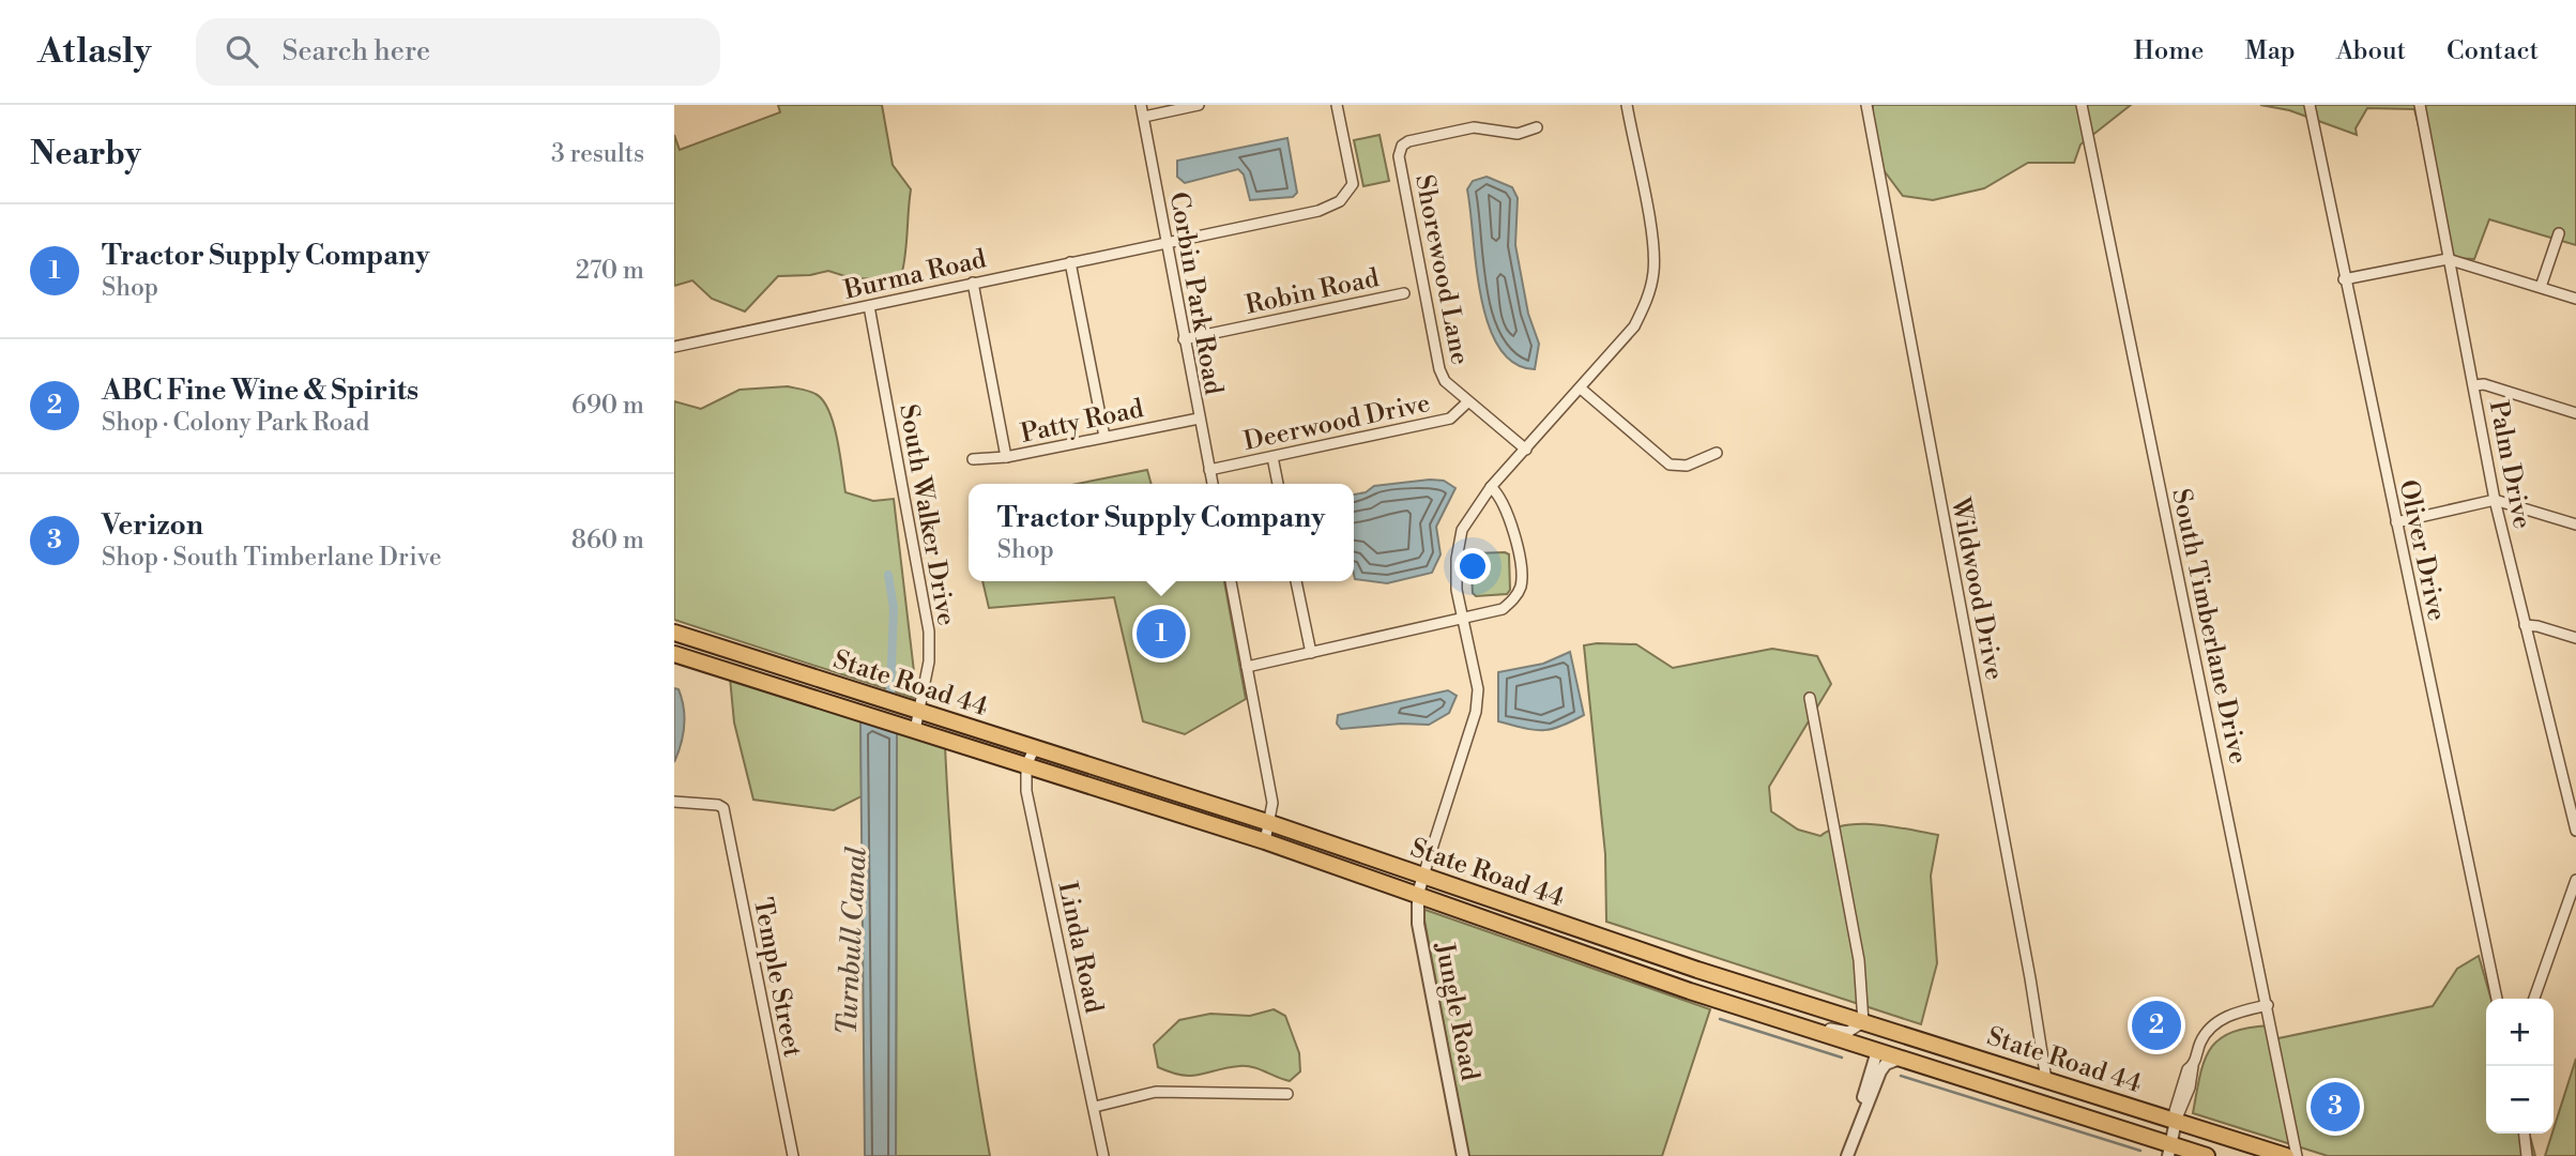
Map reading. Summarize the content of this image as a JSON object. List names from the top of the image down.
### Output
{
  "streets": {
    "main road": ["State Road 44"],
    "street": [
      "Shorewood Lane",
      "Burma Road",
      "Robin Road",
      "Corbin Park Road",
      "Patty Road",
      "Deerwood Drive",
      "Palm Drive",
      "South Walker Drive",
      "Oliver Drive",
      "Wildwood Drive",
      "South Timberlane Drive",
      "Linda Road",
      "Temple Street",
      "Jungle Road"
    ]
  },
  "crossings": [
    ["Shorewood Lane", "Deerwood Drive"],
    ["Burma Road", "Corbin Park Road"],
    ["Burma Road", "South Walker Drive"],
    ["Robin Road", "Corbin Park Road"],
    ["Corbin Park Road", "Patty Road"],
    ["Corbin Park Road", "Deerwood Drive"],
    ["South Walker Drive", "State Road 44"],
    ["Wildwood Drive", "State Road 44"],
    ["State Road 44", "Linda Road"],
    ["State Road 44", "Jungle Road"]
  ],
  "water": ["Turnbull Canal"],
  "page": {
    "header": "Atlasly",
    "search": "Search here",
    "nav": [
      "Home",
      "Map",
      "About",
      "Contact"
    ],
    "heading": ["Nearby", "3 results"],
    "list": [
      {
        "mark": "1",
        "name": "Tractor Supply Company",
        "note": "Shop",
        "value": "270 m"
      },
      {
        "mark": "2",
        "name": "ABC Fine Wine & Spirits",
        "note": "Shop · Colony Park Road",
        "value": "690 m"
      },
      {
        "mark": "3",
        "name": "Verizon",
        "note": "Shop · South Timberlane Drive",
        "value": "860 m"
      }
    ],
    "popup": ["Tractor Supply Company", "Shop"],
    "pins": ["1", "2", "3"],
    "map_buttons": ["+", "−"]
  }
}
